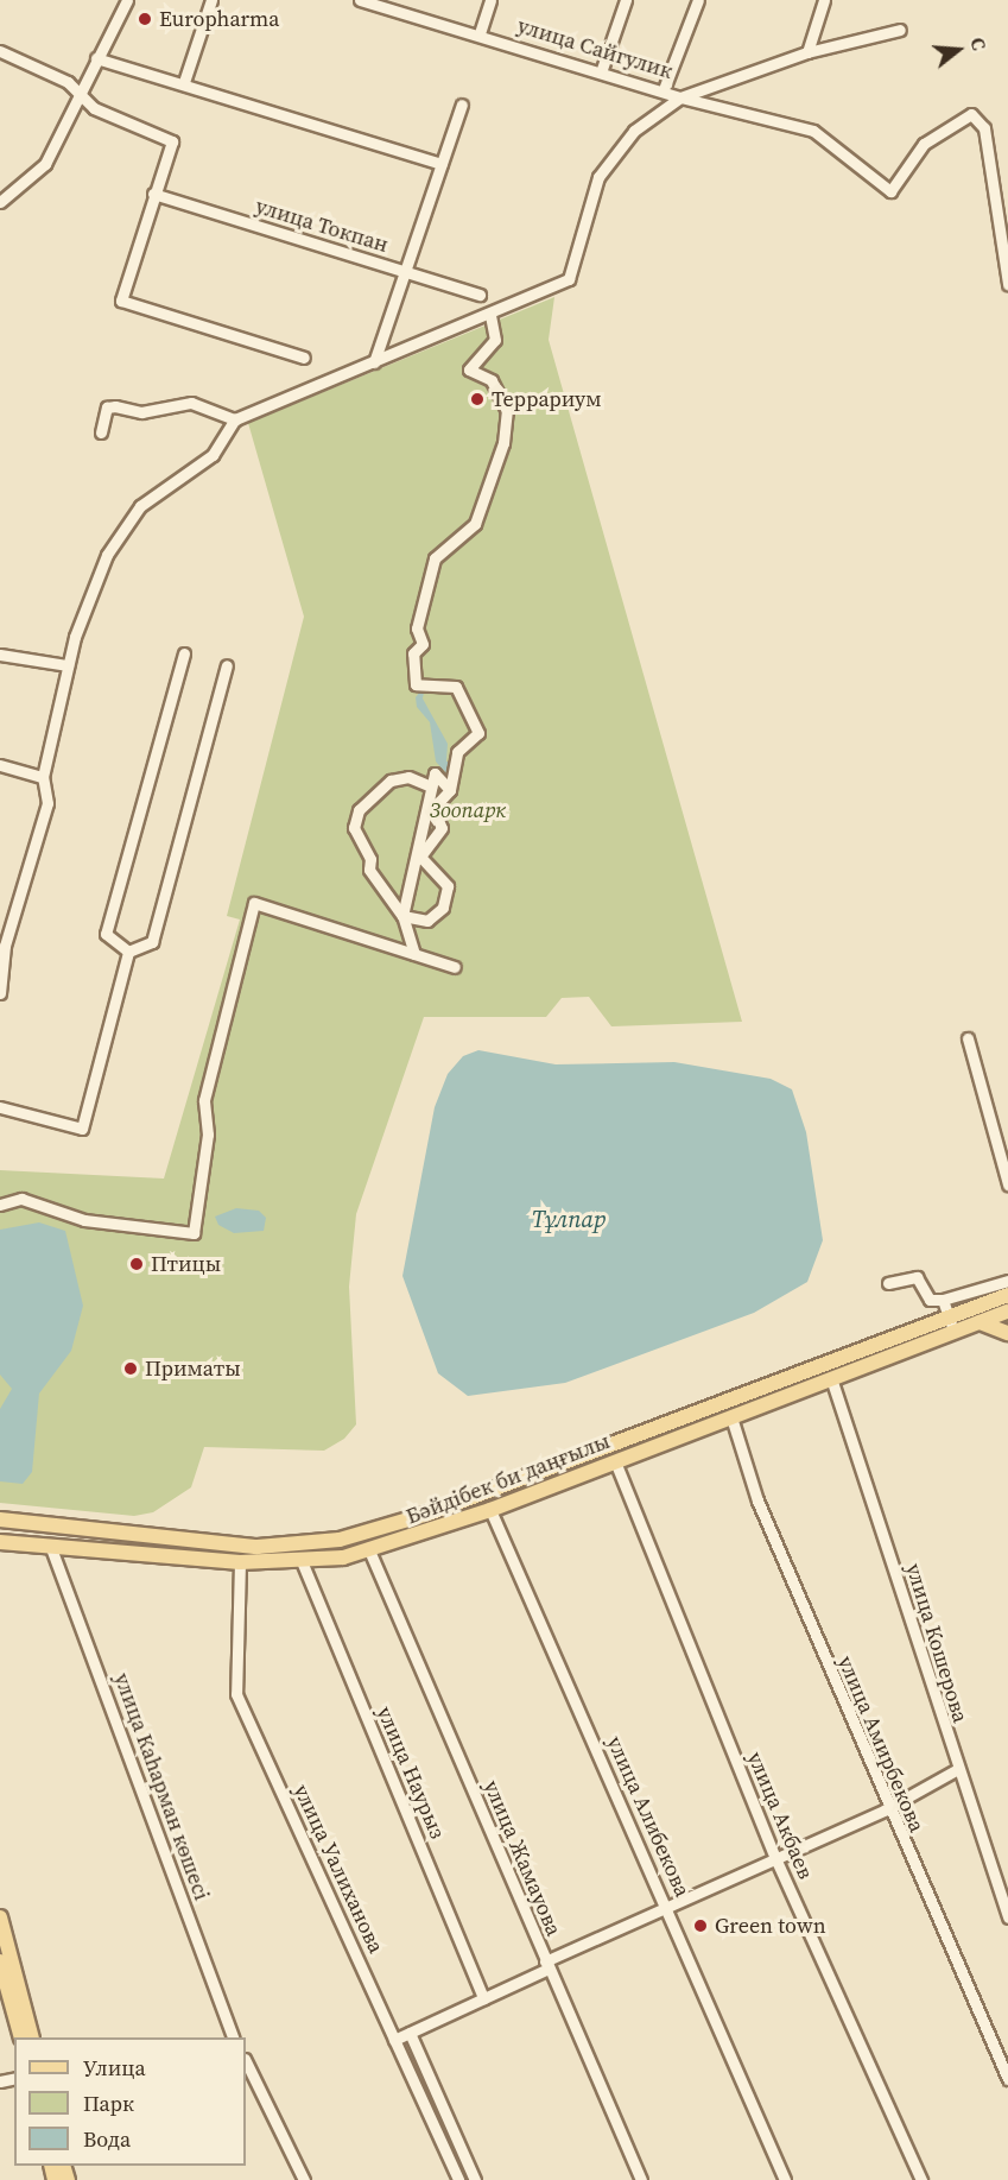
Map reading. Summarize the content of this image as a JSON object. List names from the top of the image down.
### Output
{
  "streets": {
    "main road": ["Бәйдібек би даңғылы"],
    "street": [
      "улица Сайгулик",
      "улица Токпан",
      "улица Кошерова",
      "улица Амирбекова",
      "улица Наурыз",
      "улица Каһарман көшесі",
      "улица Акбаев",
      "улица Алибекова",
      "улица Жамауова",
      "улица Уалиханова"
    ]
  },
  "crossings": [
    ["Бәйдібек би даңғылы", "улица Кошерова"],
    ["Бәйдібек би даңғылы", "улица Амирбекова"],
    ["Бәйдібек би даңғылы", "улица Наурыз"],
    ["Бәйдібек би даңғылы", "улица Каһарман көшесі"],
    ["Бәйдібек би даңғылы", "улица Акбаев"],
    ["Бәйдібек би даңғылы", "улица Алибекова"],
    ["Бәйдібек би даңғылы", "улица Жамауова"],
    ["Бәйдібек би даңғылы", "улица Уалиханова"]
  ],
  "water": ["Тұлпар"],
  "parks": ["Зоопарк"],
  "places": [
    "Europharma",
    "Террариум",
    "Птицы",
    "Приматы",
    "Green town"
  ],
  "legend": ["Улица", "Парк", "Вода"],
  "north": "right"
}
